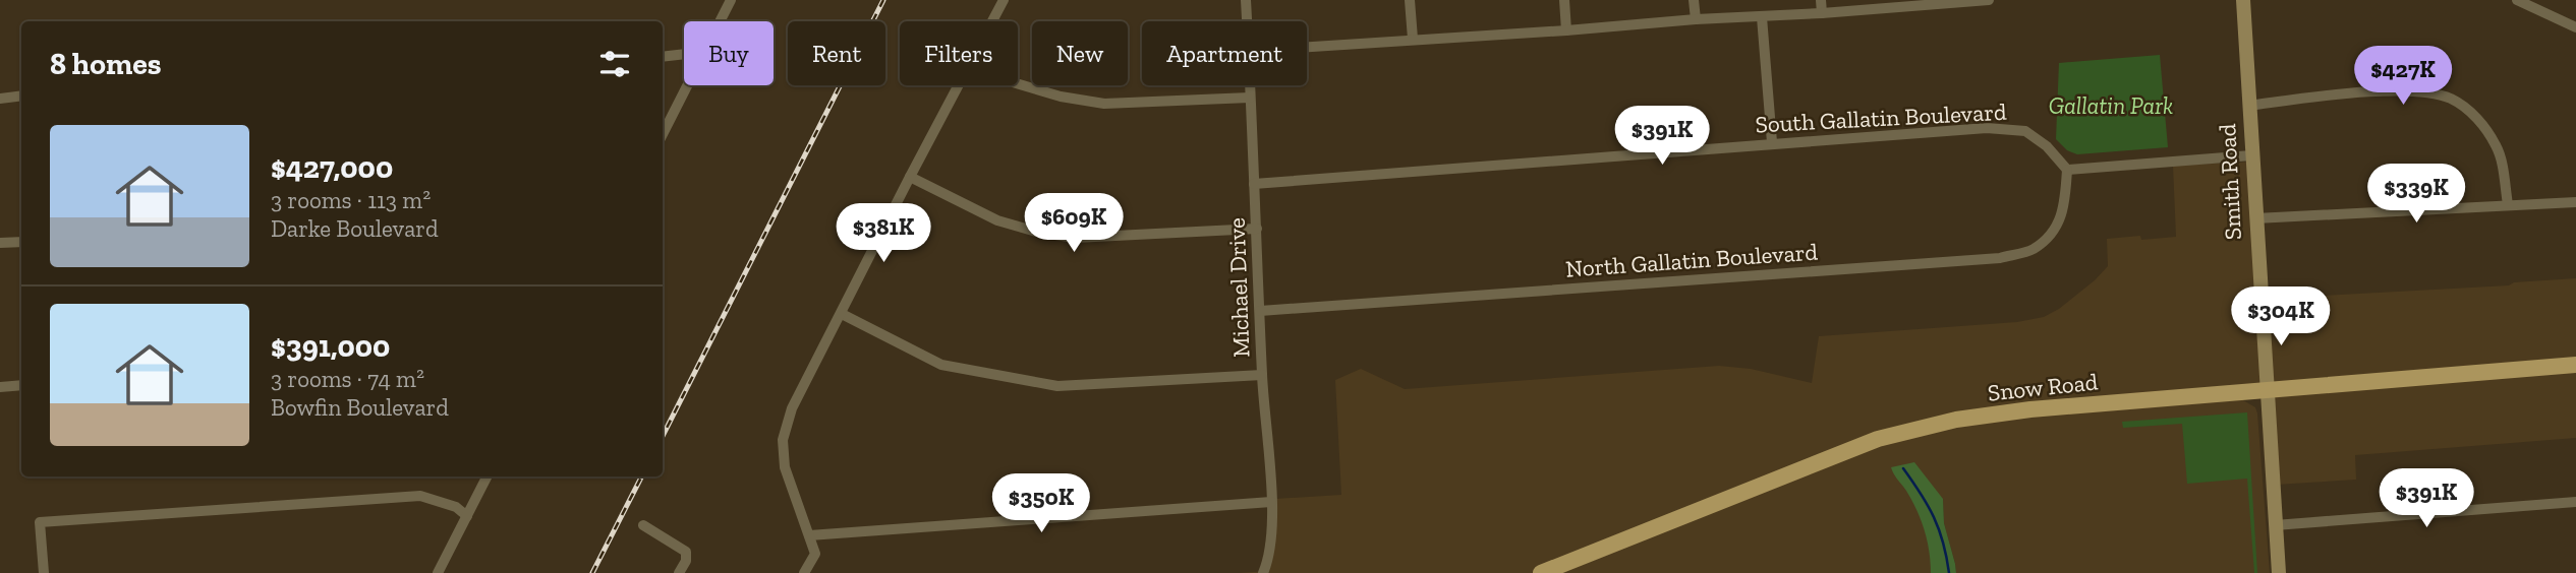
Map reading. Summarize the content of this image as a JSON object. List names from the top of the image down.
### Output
{
  "streets": {
    "main road": ["Smith Road", "Snow Road"],
    "street": ["South Gallatin Boulevard", "North Gallatin Boulevard", "Michael Drive"]
  },
  "crossings": [
    ["South Gallatin Boulevard", "North Gallatin Boulevard"],
    ["South Gallatin Boulevard", "Michael Drive"],
    ["Smith Road", "Snow Road"],
    ["North Gallatin Boulevard", "Michael Drive"]
  ],
  "parks": ["Gallatin Park"],
  "page": {
    "chip": [
      "Buy",
      "Rent",
      "Filters",
      "New",
      "Apartment"
    ],
    "heading": "8 homes",
    "price": [
      "$427K",
      "$391K",
      "$339K",
      "$609K",
      "$381K",
      "$304K",
      "$391K",
      "$350K"
    ],
    "list": [
      {
        "name": "$427,000",
        "note": "3 rooms · 113 m² · Darke Boulevard"
      },
      {
        "name": "$391,000",
        "note": "3 rooms · 74 m² · Bowfin Boulevard"
      }
    ]
  }
}
